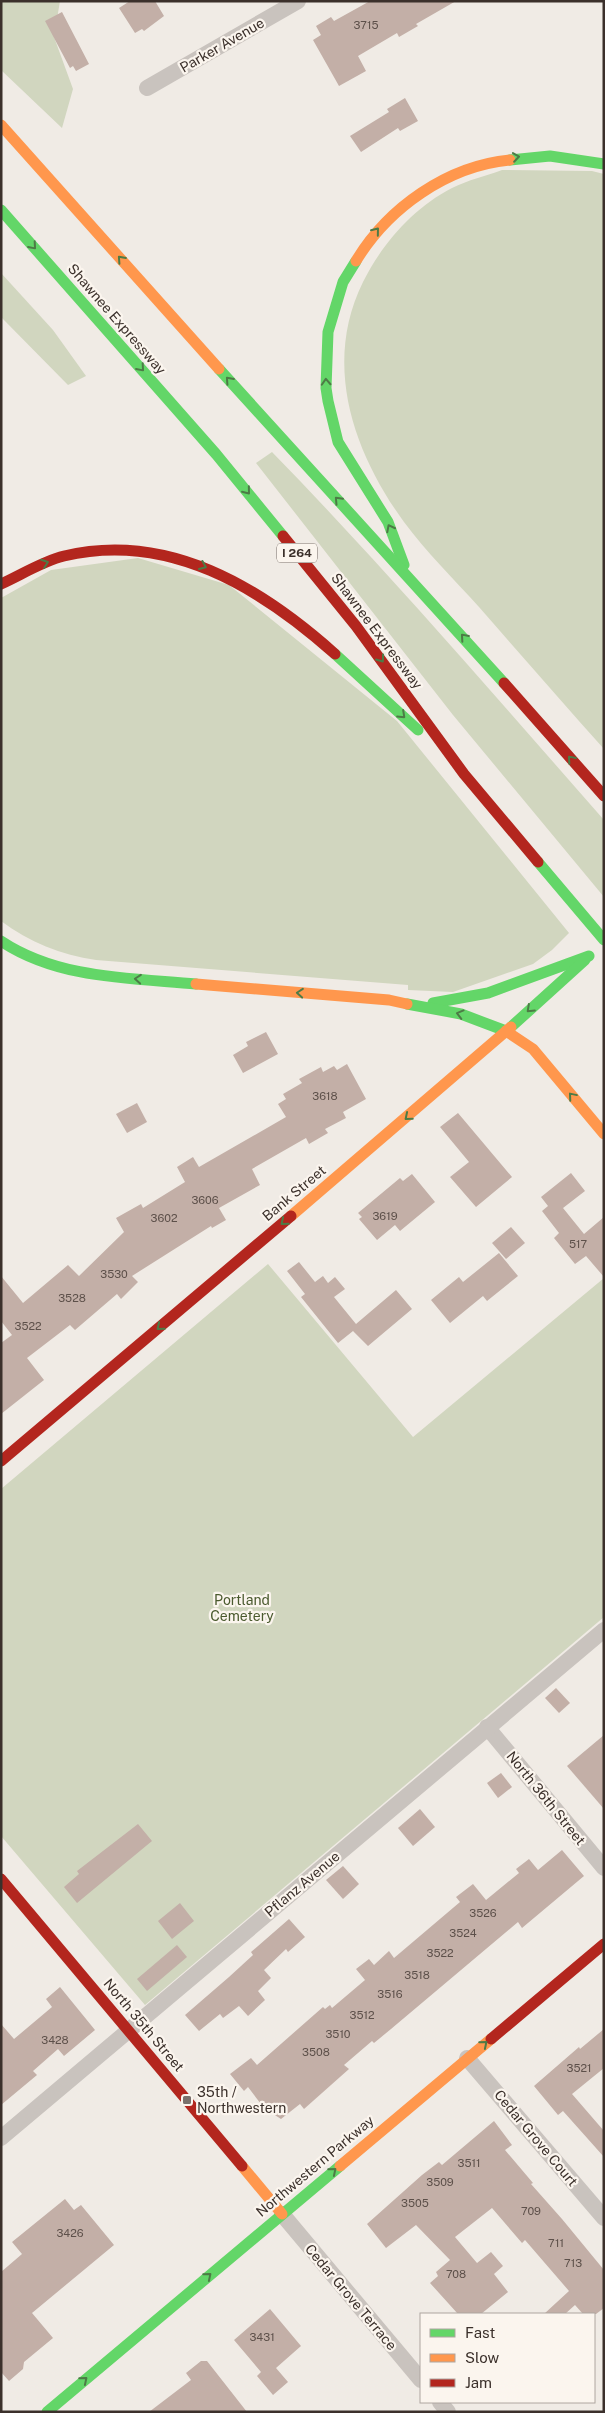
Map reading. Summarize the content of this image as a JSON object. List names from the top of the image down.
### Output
{
  "streets": {
    "main road": [
      "Shawnee Expressway",
      "I 264",
      "Bank Street",
      "North 35th Street",
      "Northwestern Parkway"
    ],
    "street": [
      "Parker Avenue",
      "North 36th Street",
      "Pflanz Avenue",
      "Cedar Grove Court",
      "Cedar Grove Terrace"
    ]
  },
  "crossings": [
    ["North 36th Street", "Pflanz Avenue"],
    ["Pflanz Avenue", "North 35th Street"],
    ["North 35th Street", "Northwestern Parkway"],
    ["North 35th Street", "Cedar Grove Terrace"],
    ["Cedar Grove Court", "Northwestern Parkway"],
    ["Northwestern Parkway", "Cedar Grove Terrace"]
  ],
  "one_way": ["Bank Street", "Northwestern Parkway"],
  "parks": ["Portland Cemetery"],
  "places": {
    "transit": ["35th / Northwestern"]
  },
  "house_numbers": [
    "3715",
    "3618",
    "3606",
    "3619",
    "3602",
    "517",
    "3530",
    "3528",
    "3522",
    "3526",
    "3524",
    "3522",
    "3518",
    "3516",
    "3512",
    "3510",
    "3428",
    "3508",
    "3521",
    "3511",
    "3509",
    "3505",
    "709",
    "3426",
    "711",
    "713",
    "708",
    "3431"
  ],
  "legend": ["Fast", "Slow", "Jam"]
}
